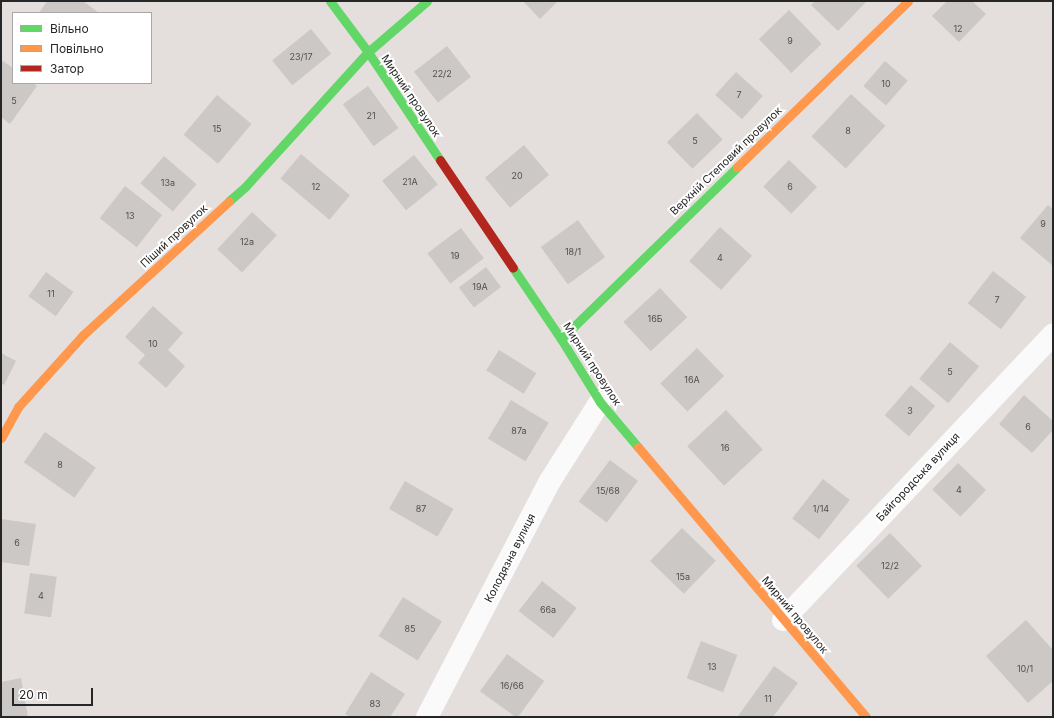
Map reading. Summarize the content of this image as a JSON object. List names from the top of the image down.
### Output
{
  "streets": {
    "street": [
      "Мирний провулок",
      "Верхній Степовий провулок",
      "Піший провулок",
      "Байгородська вулиця",
      "Колодязна вулиця"
    ]
  },
  "crossings": [
    ["Мирний провулок", "Верхній Степовий провулок"],
    ["Мирний провулок", "Піший провулок"],
    ["Мирний провулок", "Байгородська вулиця"],
    ["Мирний провулок", "Колодязна вулиця"]
  ],
  "house_numbers": [
    "12",
    "9",
    "23/17",
    "22/2",
    "10",
    "7",
    "5",
    "21",
    "15",
    "8",
    "5",
    "20",
    "21А",
    "13а",
    "12",
    "6",
    "13",
    "9",
    "12а",
    "18/1",
    "19",
    "4",
    "19А",
    "11",
    "7",
    "16Б",
    "10",
    "5",
    "16А",
    "3",
    "6",
    "87а",
    "16",
    "8",
    "4",
    "15/68",
    "87",
    "1/14",
    "6",
    "12/2",
    "15а",
    "4",
    "66а",
    "85",
    "13",
    "10/1",
    "16/66",
    "11",
    "83"
  ],
  "legend": ["Вільно", "Повільно", "Затор"],
  "scale_bar": "20 m"
}
